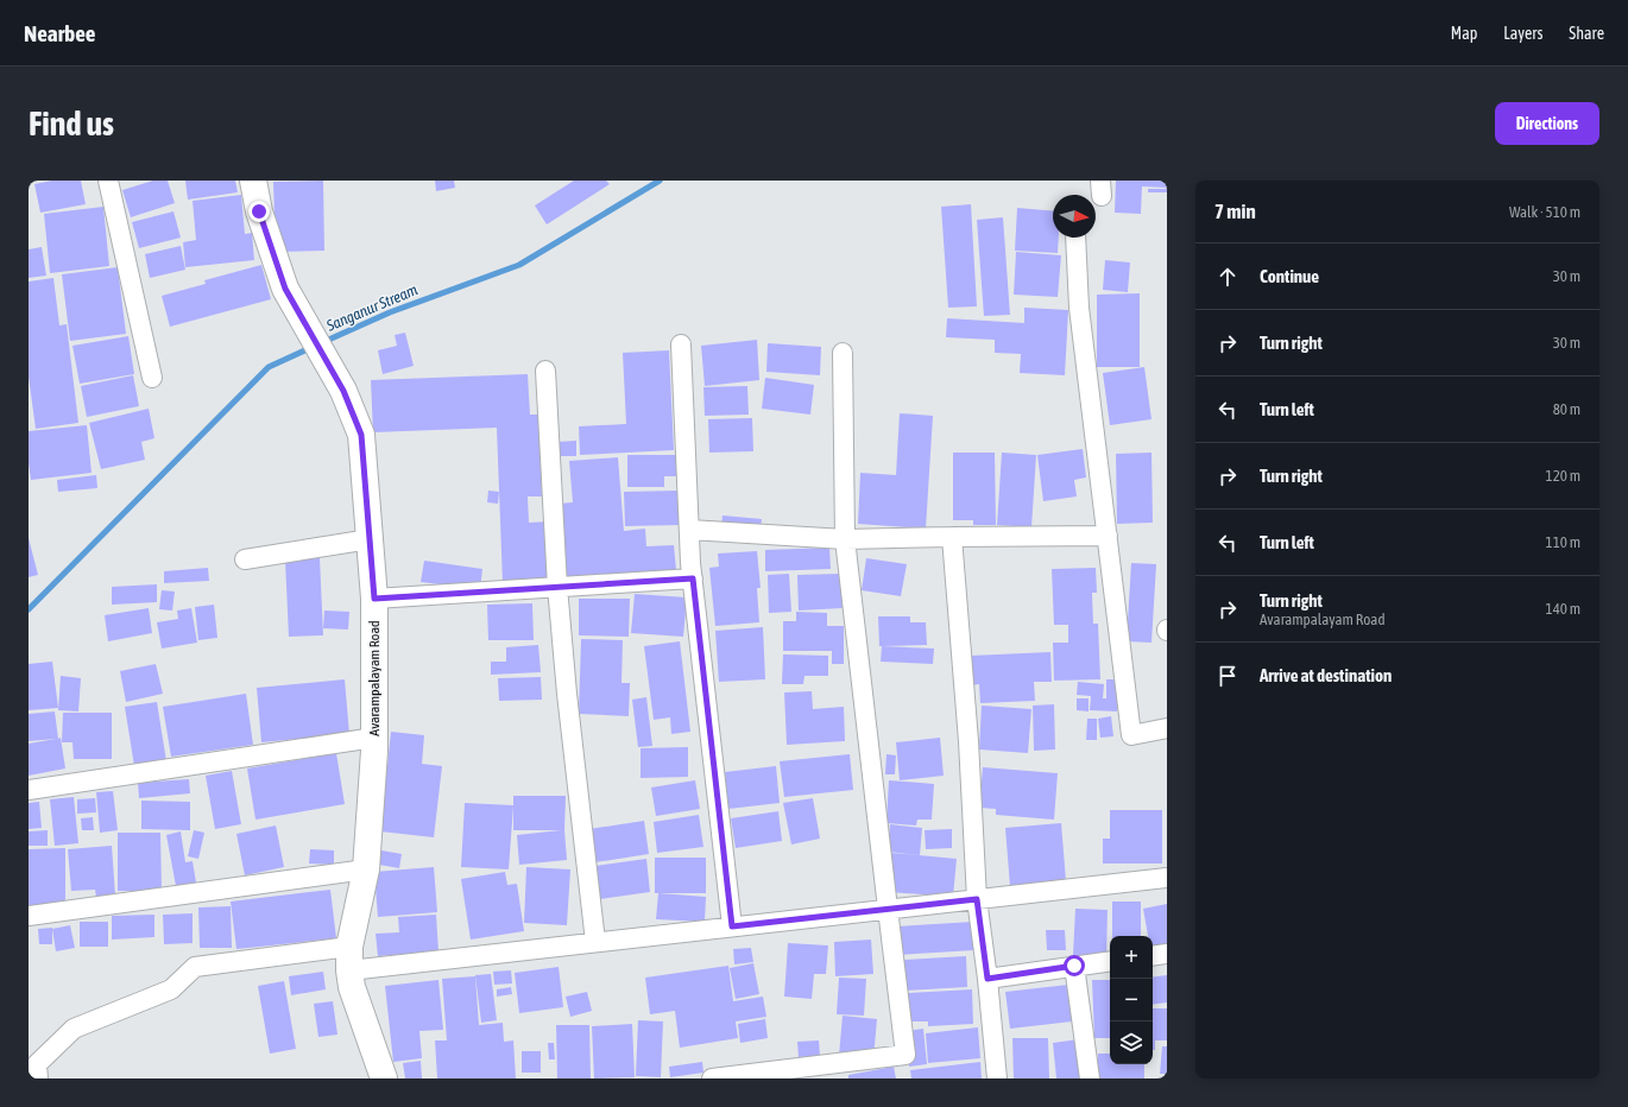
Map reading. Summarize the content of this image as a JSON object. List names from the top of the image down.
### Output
{
  "streets": {
    "street": ["Avarampalayam Road"]
  },
  "water": ["Sanganur Stream"],
  "north": "right",
  "page": {
    "header": "Nearbee",
    "nav": ["Map", "Layers", "Share"],
    "buttons": "Directions",
    "title": "Find us",
    "heading": ["7 min", "Walk · 510 m"],
    "list": [
      ["Continue", "30 m"],
      ["Turn right", "30 m"],
      ["Turn left", "80 m"],
      ["Turn right", "120 m"],
      ["Turn left", "110 m"],
      ["Turn right", "Avarampalayam Road", "140 m"],
      "Arrive at destination"
    ],
    "map_buttons": ["+", "−"]
  }
}
